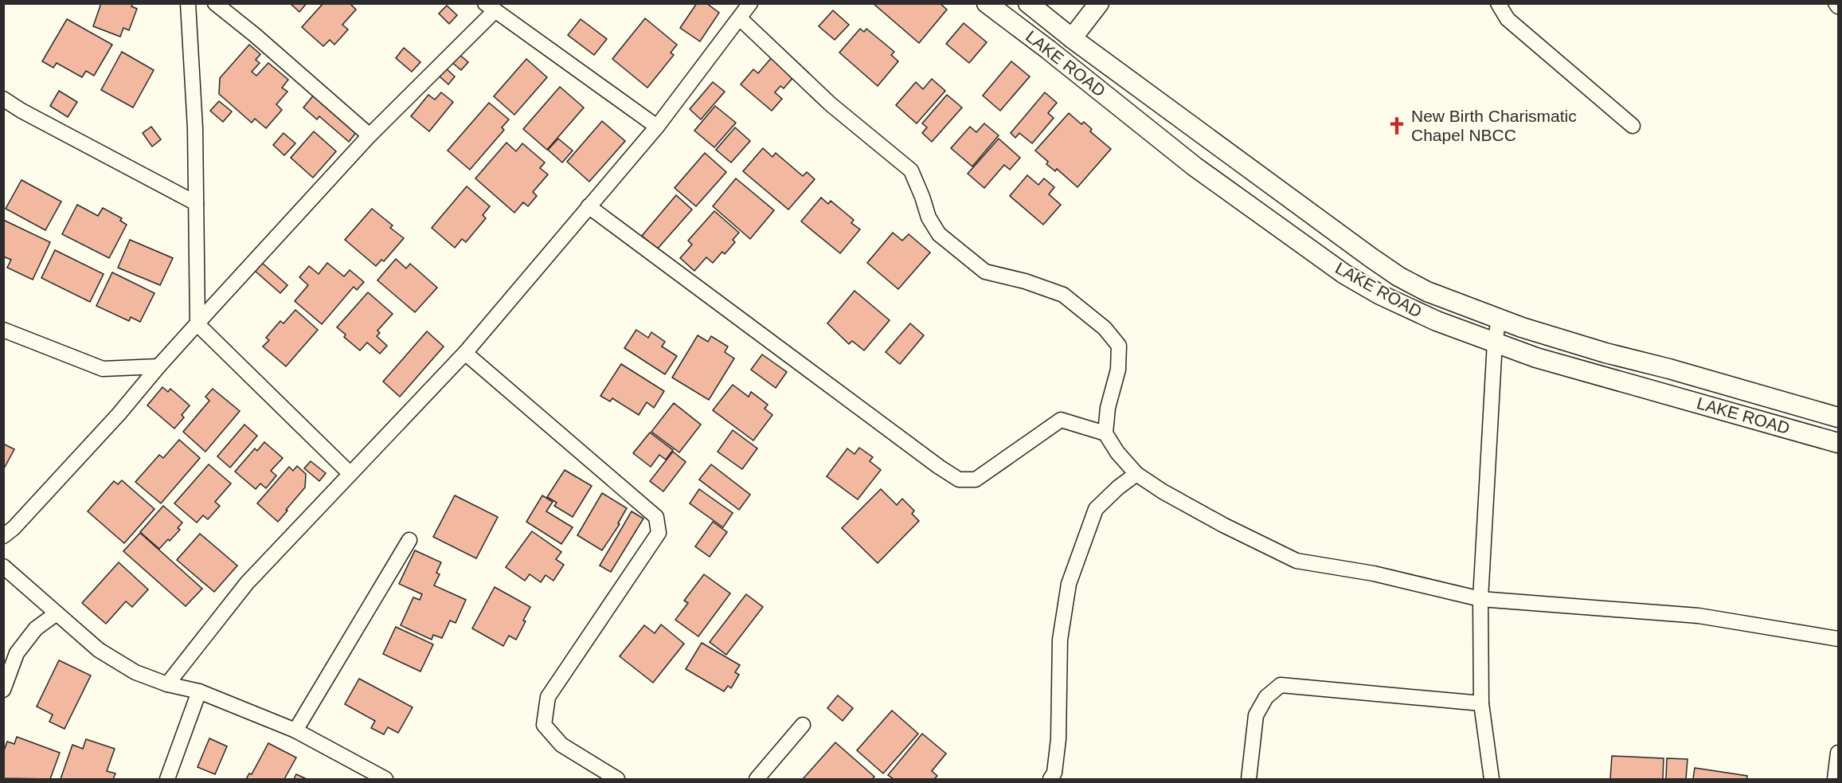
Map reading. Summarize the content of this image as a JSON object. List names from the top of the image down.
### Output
{
  "streets": {
    "main road": ["LAKE ROAD"]
  },
  "places": {
    "church": ["New Birth Charismatic Chapel NBCC"]
  }
}
